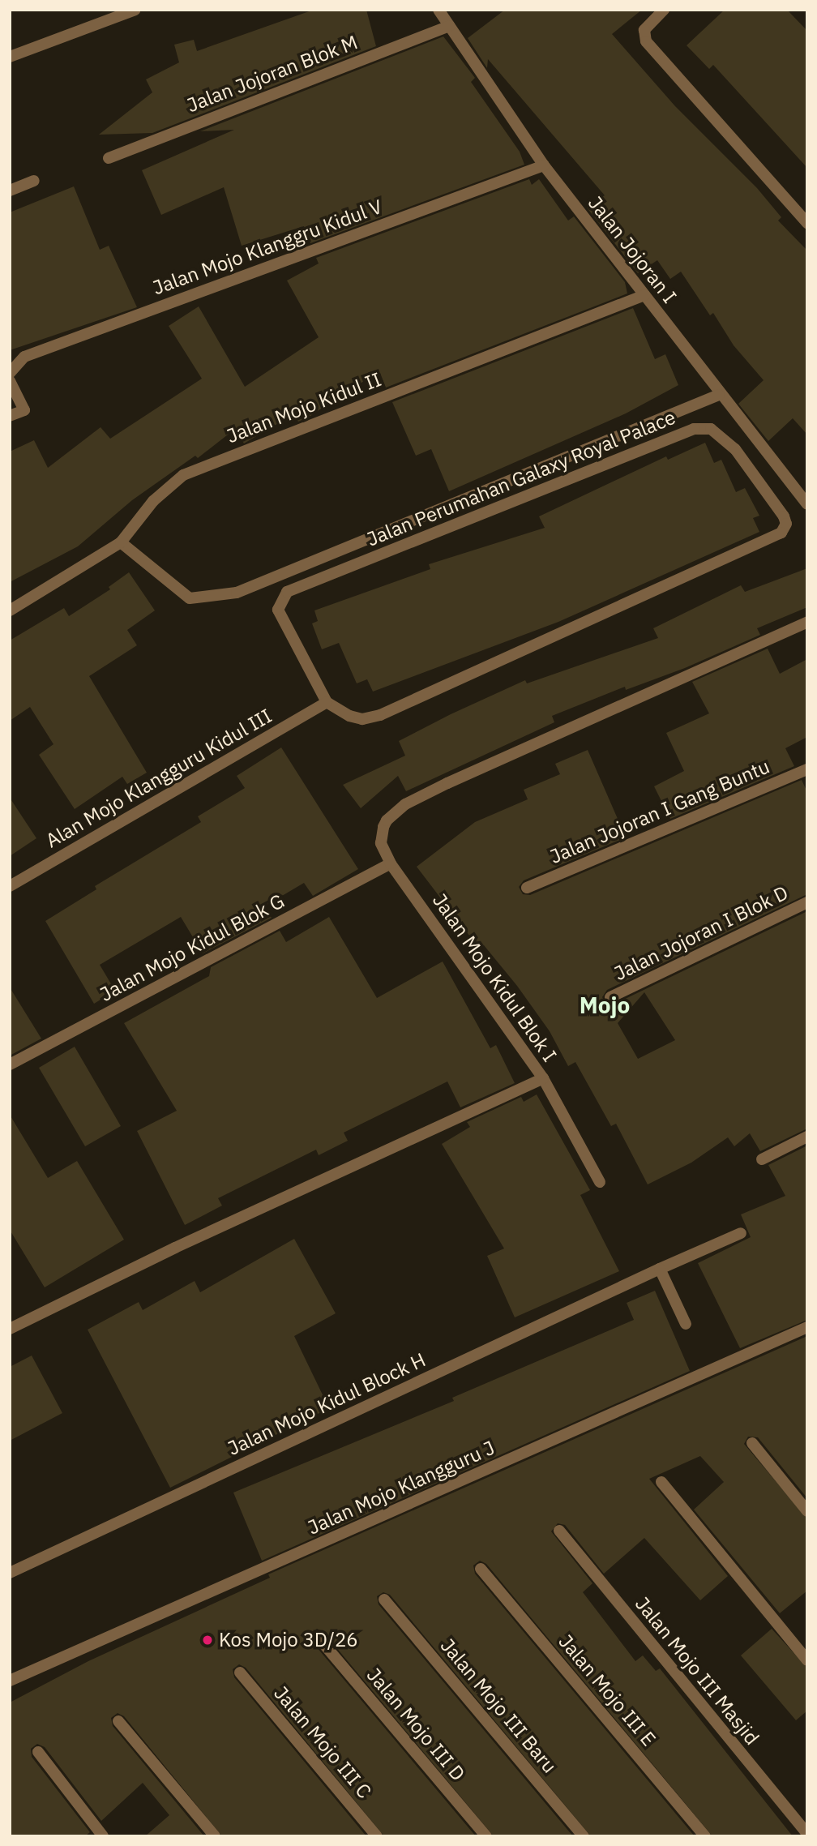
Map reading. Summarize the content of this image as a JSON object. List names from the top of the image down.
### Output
{
  "streets": {
    "street": [
      "Jalan Jojoran Blok M",
      "Jalan Mojo Klanggru Kidul V",
      "Jalan Jojoran I",
      "Jalan Mojo Kidul II",
      "Jalan Perumahan Galaxy Royal Palace",
      "Alan Mojo Klangguru Kidul III",
      "Jalan Jojoran I Gang Buntu",
      "Jalan Jojoran I Blok D",
      "Jalan Mojo Kidul Blok G",
      "Jalan Mojo Kidul Blok I",
      "Jalan Mojo Kidul Block H",
      "Jalan Mojo Klangguru J",
      "Jalan Mojo III Masjid",
      "Jalan Mojo III E",
      "Jalan Mojo III Baru",
      "Jalan Mojo III D",
      "Jalan Mojo III C"
    ]
  },
  "crossings": [
    ["Jalan Jojoran Blok M", "Jalan Jojoran I"],
    ["Jalan Mojo Klanggru Kidul V", "Jalan Jojoran I"],
    ["Jalan Jojoran I", "Jalan Mojo Kidul II"],
    ["Jalan Perumahan Galaxy Royal Palace", "Alan Mojo Klangguru Kidul III"],
    ["Jalan Mojo Kidul Blok G", "Jalan Mojo Kidul Blok I"]
  ],
  "districts": ["Mojo"],
  "places": ["Kos Mojo 3D/26"]
}
